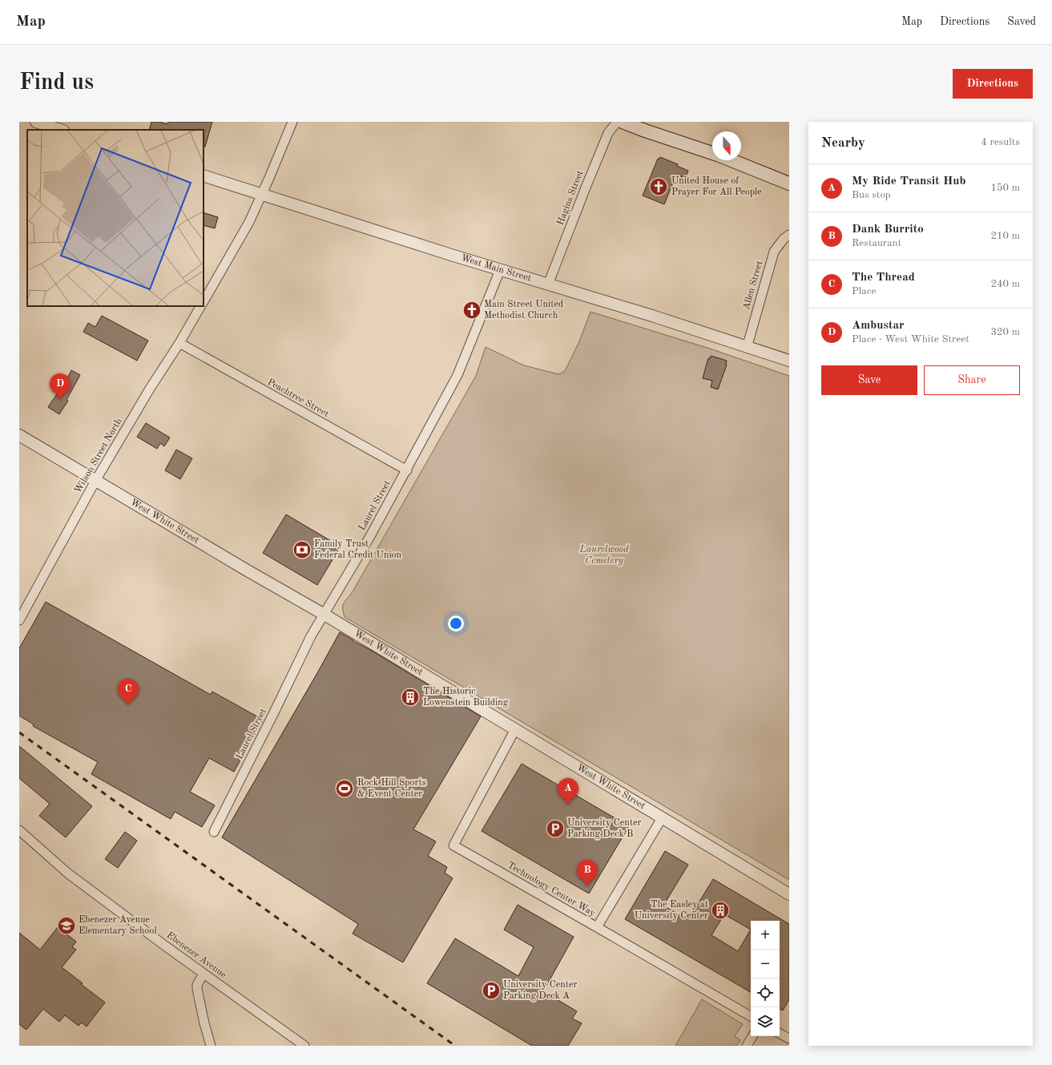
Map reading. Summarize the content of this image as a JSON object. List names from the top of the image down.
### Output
{
  "streets": {
    "street": [
      "Hagins Street",
      "West Main Street",
      "Allen Street",
      "Peachtree Street",
      "Wilson Street North",
      "Laurel Street",
      "West White Street",
      "Technology Center Way",
      "Ebenezer Avenue"
    ]
  },
  "crossings": [
    ["Hagins Street", "West Main Street"],
    ["West Main Street", "Allen Street"],
    ["West Main Street", "Laurel Street"],
    ["Peachtree Street", "Wilson Street North"],
    ["Peachtree Street", "Laurel Street"],
    ["Wilson Street North", "West White Street"],
    ["Laurel Street", "West White Street"],
    ["West White Street", "Technology Center Way"]
  ],
  "parks": ["Laurelwood Cemetery"],
  "places": {
    "church": ["United House of Prayer For All People", "Main Street United Methodist Church"],
    "bank": ["Family Trust Federal Credit Union"],
    "building": ["The Historic Lowenstein Building", "The Easley at University Center"],
    "sports": ["Rock Hill Sports & Event Center"],
    "parking": ["University Center Parking Deck B", "University Center Parking Deck A"],
    "school or university": ["Ebenezer Avenue Elementary School"]
  },
  "north": "bottom",
  "page": {
    "header": "Map",
    "nav": ["Map", "Directions", "Saved"],
    "buttons": [
      "Directions",
      ["Save", "Share"]
    ],
    "title": "Find us",
    "heading": ["Nearby", "4 results"],
    "list": [
      {
        "mark": "A",
        "name": "My Ride Transit Hub",
        "note": "Bus stop",
        "value": "150 m"
      },
      {
        "mark": "B",
        "name": "Dank Burrito",
        "note": "Restaurant",
        "value": "210 m"
      },
      {
        "mark": "C",
        "name": "The Thread",
        "note": "Place",
        "value": "240 m"
      },
      {
        "mark": "D",
        "name": "Ambustar",
        "note": "Place · West White Street",
        "value": "320 m"
      }
    ],
    "pins": [
      "D",
      "C",
      "A",
      "B"
    ],
    "map_buttons": ["+", "−"]
  }
}
